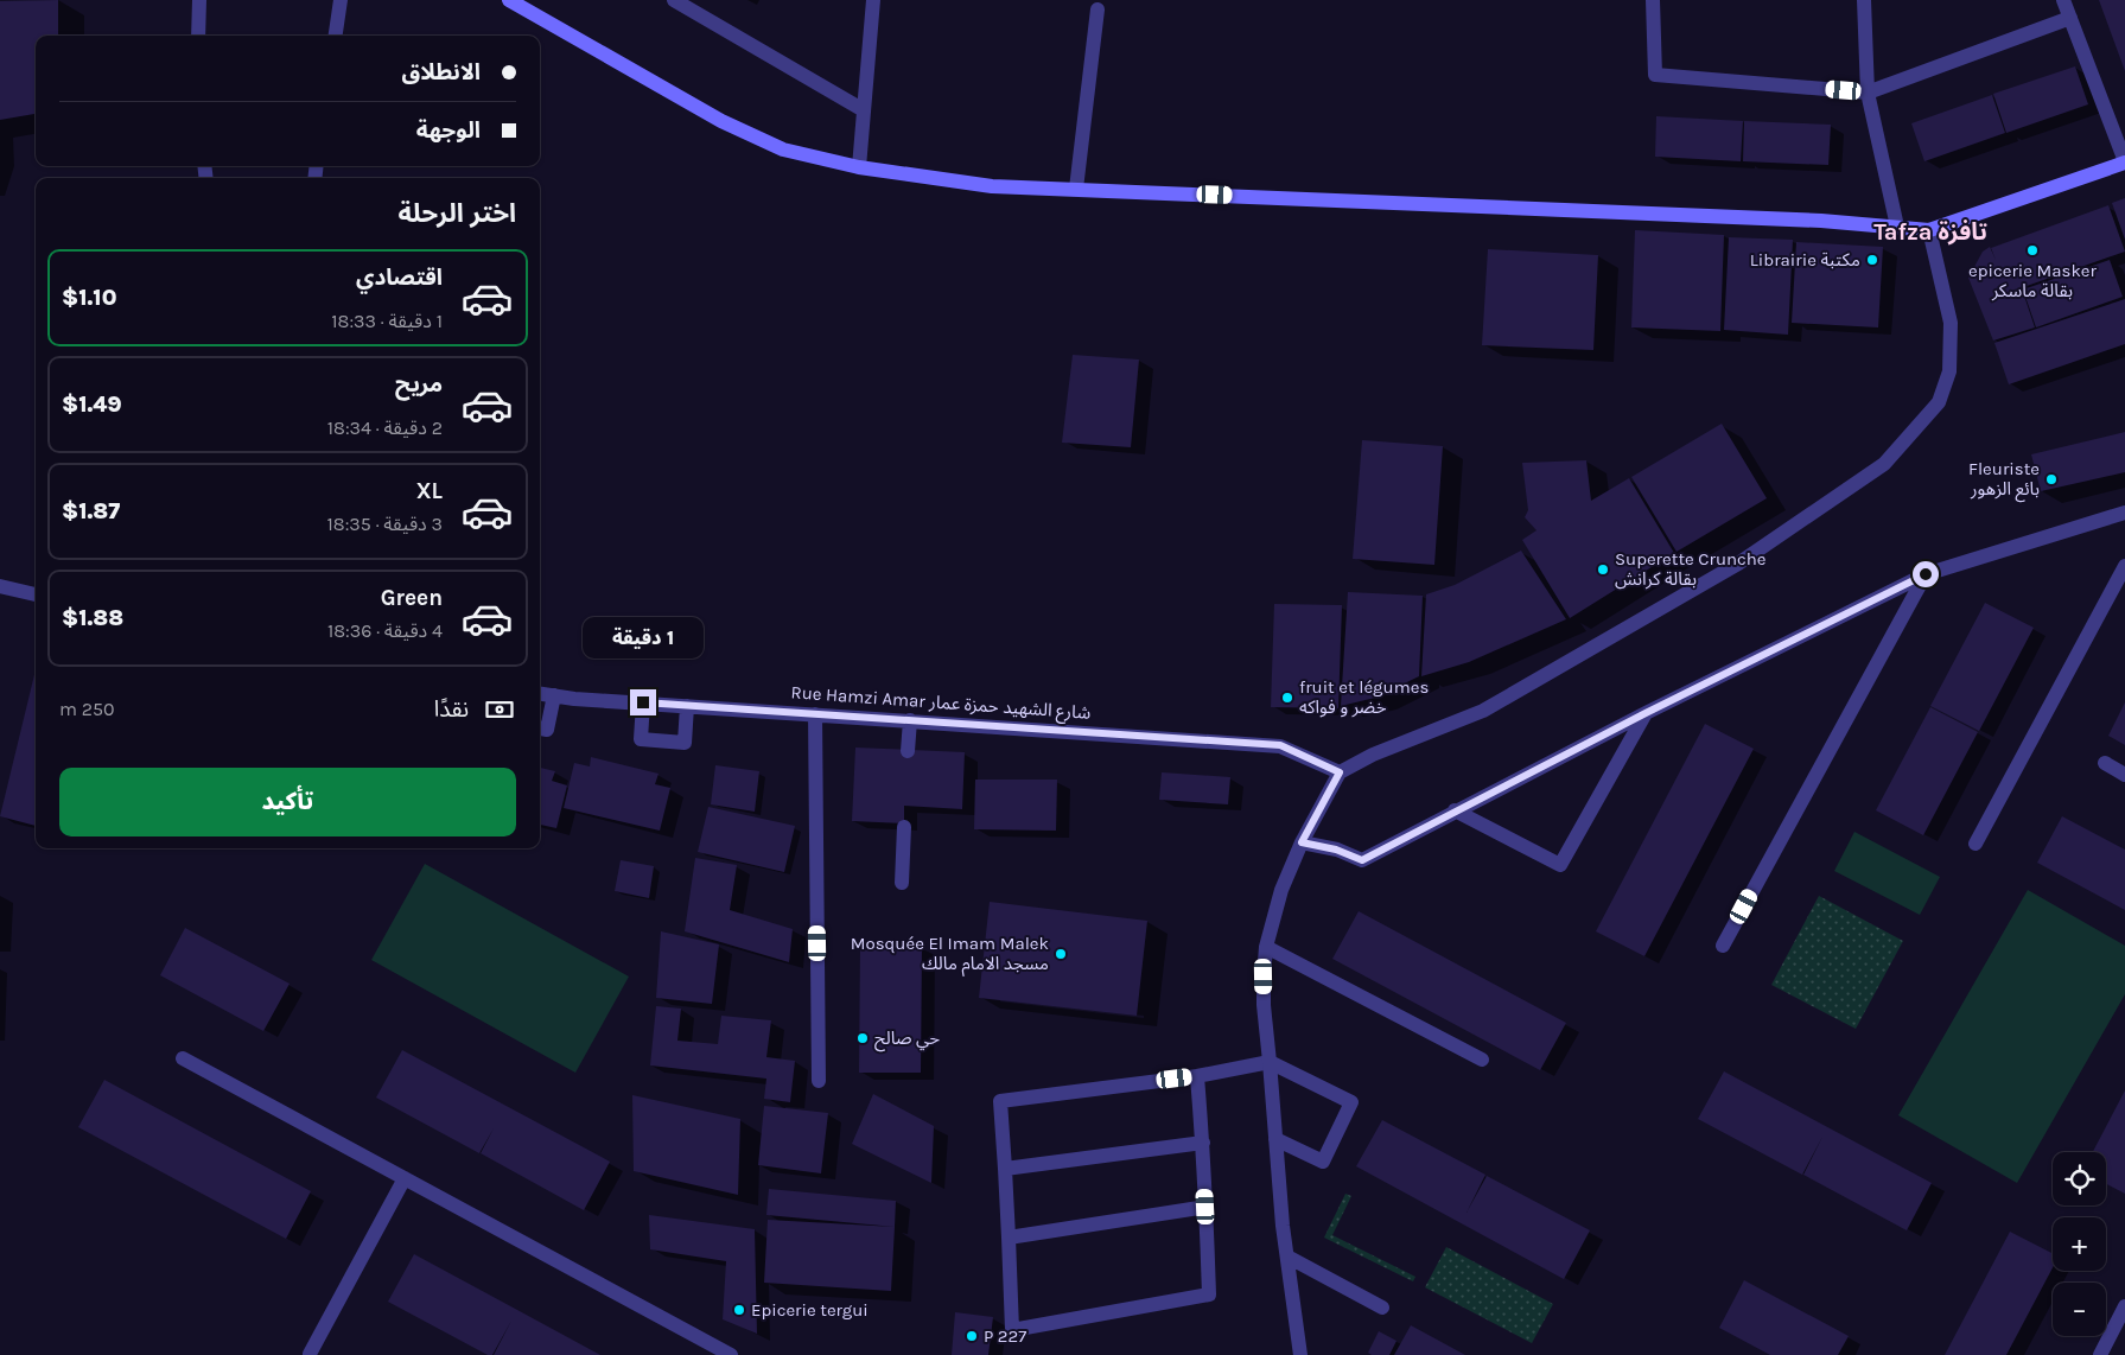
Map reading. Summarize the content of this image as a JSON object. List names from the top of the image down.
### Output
{
  "streets": {
    "street": ["Rue Hamzi Amar شارع الشهيد حمزة عمار"]
  },
  "districts": ["Tafza تافزة"],
  "places": [
    "epicerie Masker بقالة ماسكر",
    "Librairie مكتبة",
    "Fleuriste بائع الزهور",
    "Superette Crunche بقالة كرانش",
    "fruit et légumes خضر و فواكه",
    "Mosquée El Imam Malek مسجد الامام مالك",
    "حي صالح",
    "Epicerie tergui",
    "P 227"
  ],
  "page": {
    "banner": ["الانطلاق", "الوجهة"],
    "heading": "اختر الرحلة",
    "list": [
      {
        "name": "اقتصادي",
        "note": "1 دقيقة · 18:33",
        "value": "$1.10"
      },
      {
        "name": "مريح",
        "note": "2 دقيقة · 18:34",
        "value": "$1.49"
      },
      {
        "name": "XL",
        "note": "3 دقيقة · 18:35",
        "value": "$1.87"
      },
      {
        "name": "Green",
        "note": "4 دقيقة · 18:36",
        "value": "$1.88"
      }
    ],
    "bubble": "1 دقيقة",
    "pay": ["نقدًا", "250 m"],
    "buttons": "تأكيد",
    "map_buttons": ["+", "−"]
  }
}
